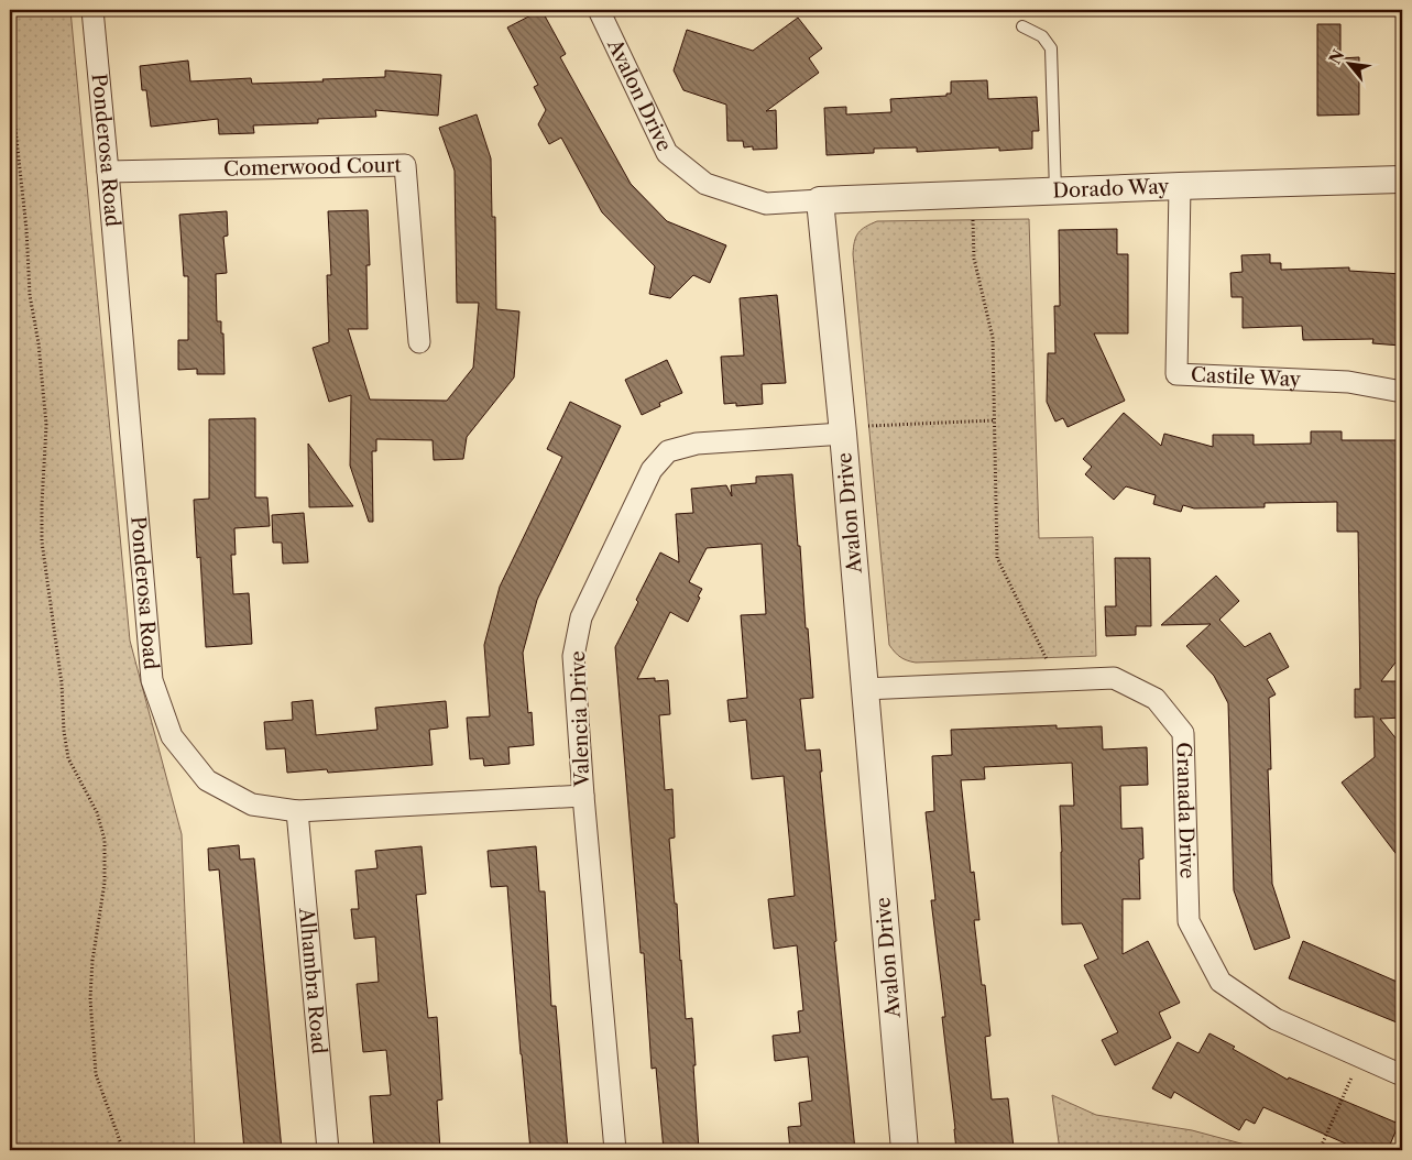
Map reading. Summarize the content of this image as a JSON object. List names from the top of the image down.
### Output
{
  "streets": {
    "street": [
      "Avalon Drive",
      "Ponderosa Road",
      "Comerwood Court",
      "Dorado Way",
      "Castile Way",
      "Valencia Drive",
      "Granada Drive",
      "Alhambra Road"
    ]
  },
  "crossings": [
    ["Avalon Drive", "Dorado Way"],
    ["Avalon Drive", "Valencia Drive"],
    ["Avalon Drive", "Granada Drive"],
    ["Ponderosa Road", "Comerwood Court"],
    ["Ponderosa Road", "Valencia Drive"],
    ["Ponderosa Road", "Alhambra Road"],
    ["Dorado Way", "Castile Way"]
  ],
  "north": "top left"
}
